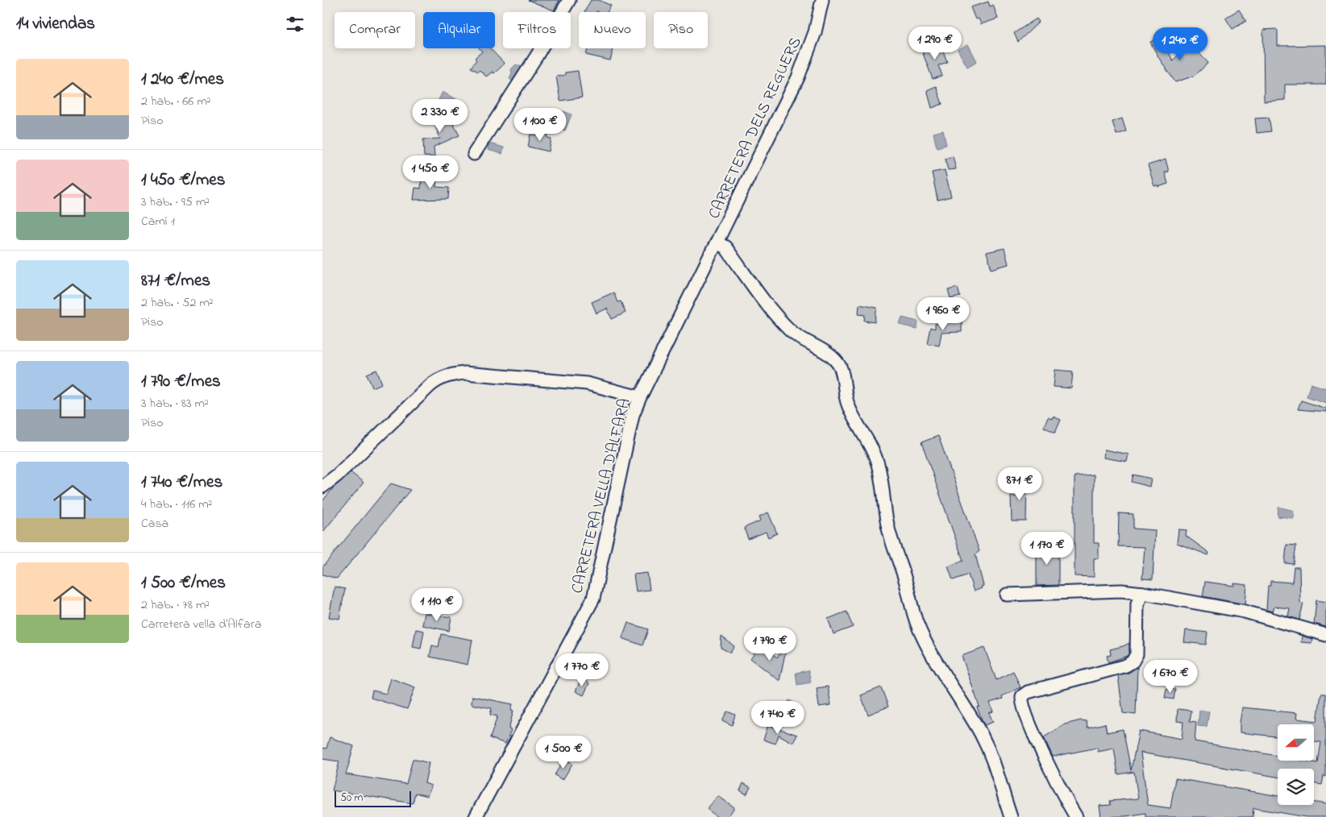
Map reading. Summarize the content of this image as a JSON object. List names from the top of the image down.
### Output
{
  "streets": {
    "street": ["CARRETERA DELS REGUERS", "CARRETERA VELLA D'ALFARA"]
  },
  "crossings": [
    ["CARRETERA DELS REGUERS", "CARRETERA VELLA D'ALFARA"]
  ],
  "scale_bar": "50 m",
  "north": "left",
  "page": {
    "heading": "14 viviendas",
    "chip": [
      "Comprar",
      "Alquilar",
      "Filtros",
      "Nuevo",
      "Piso"
    ],
    "price": [
      "1 290 €",
      "1 240 €",
      "2 330 €",
      "1 100 €",
      "1 450 €",
      "1 960 €",
      "871 €",
      "1 170 €",
      "1 110 €",
      "1 790 €",
      "1 770 €",
      "1 670 €",
      "1 740 €",
      "1 500 €"
    ],
    "list": [
      {
        "name": "1 240 €/mes",
        "note": "2 hab. · 66 m² · Piso"
      },
      {
        "name": "1 450 €/mes",
        "note": "3 hab. · 95 m² · Camí 1"
      },
      {
        "name": "871 €/mes",
        "note": "2 hab. · 52 m² · Piso"
      },
      {
        "name": "1 790 €/mes",
        "note": "3 hab. · 83 m² · Piso"
      },
      {
        "name": "1 740 €/mes",
        "note": "4 hab. · 116 m² · Casa"
      },
      {
        "name": "1 500 €/mes",
        "note": "2 hab. · 78 m² · Carretera vella d'Alfara"
      }
    ],
    "scale": "50 m"
  }
}
